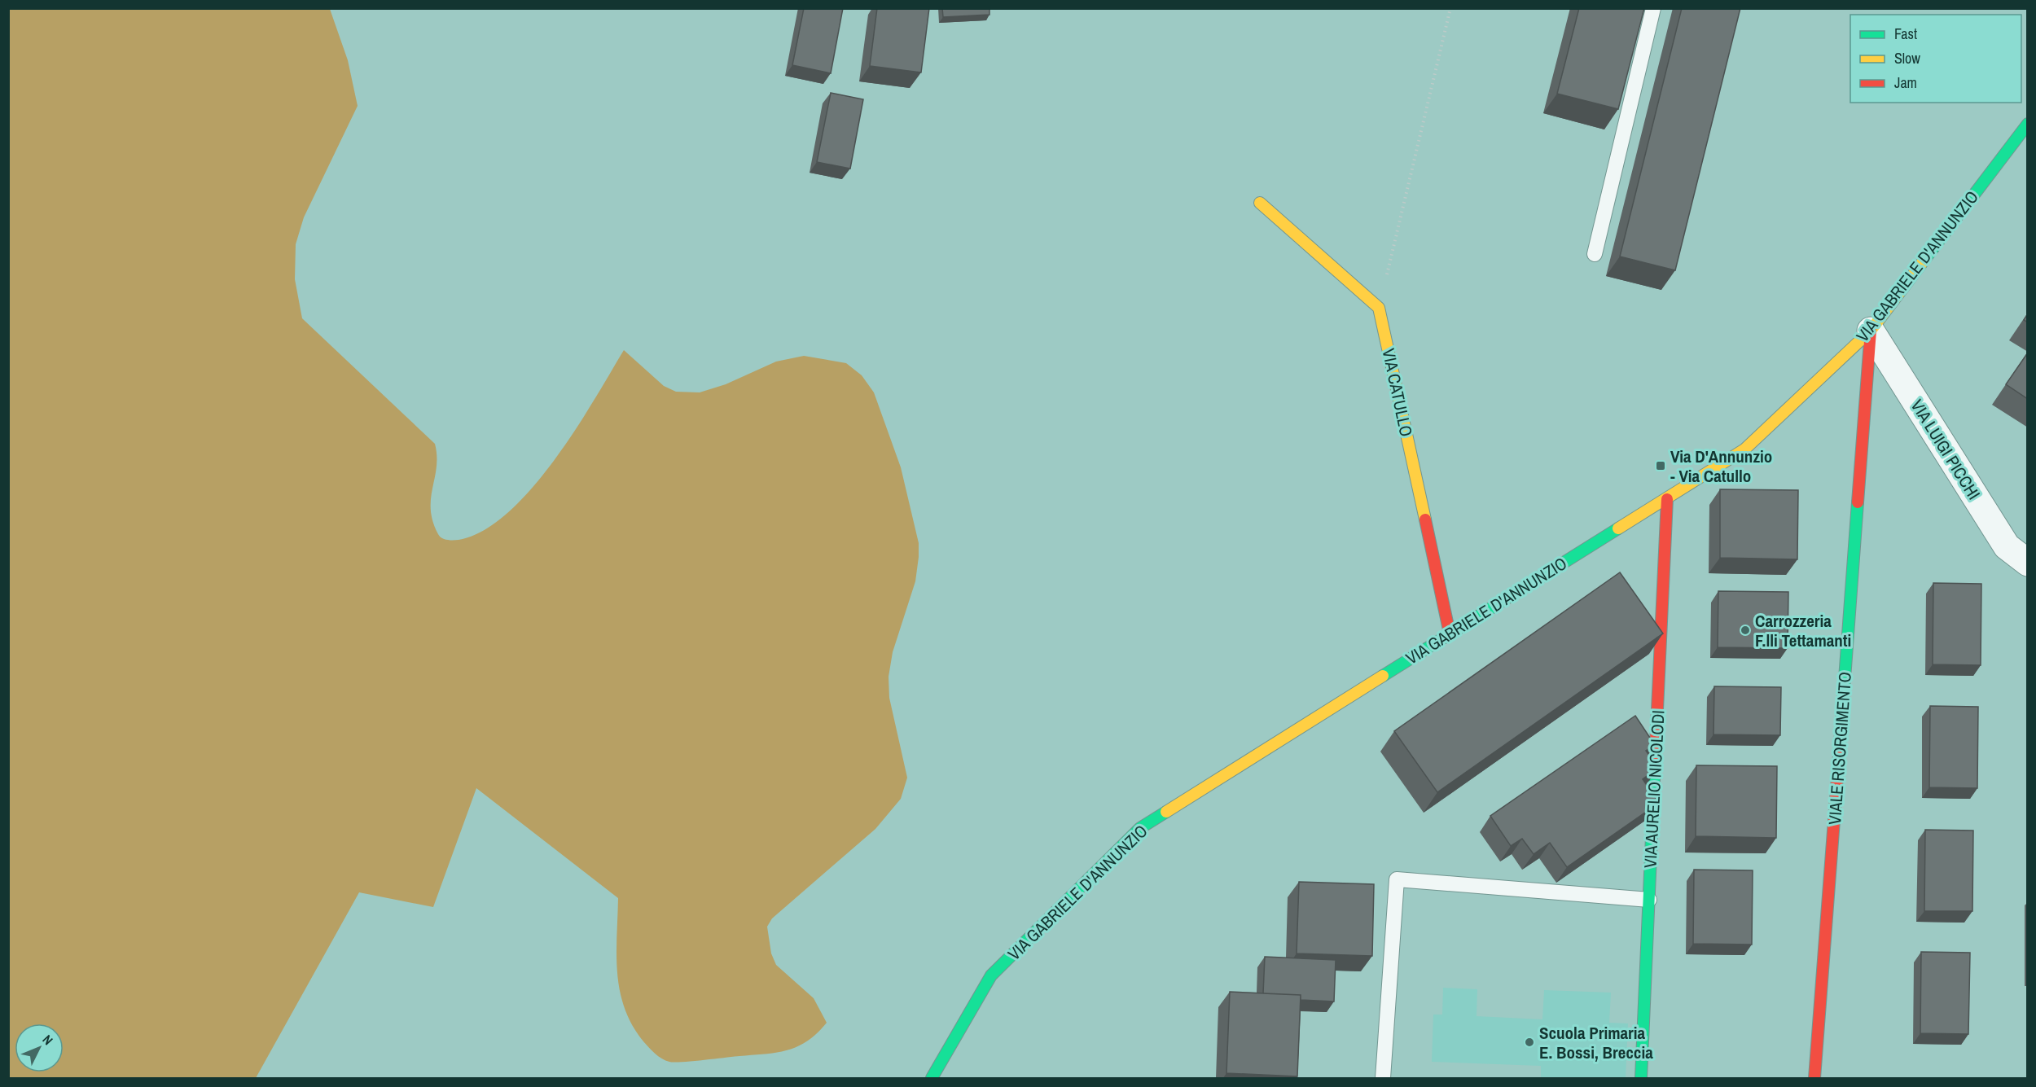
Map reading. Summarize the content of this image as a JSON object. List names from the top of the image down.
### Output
{
  "streets": {
    "street": [
      "VIA GABRIELE D'ANNUNZIO",
      "VIA CATULLO",
      "VIA LUIGI PICCHI",
      "VIALE RISORGIMENTO",
      "VIA AURELIO NICOLODI"
    ]
  },
  "crossings": [
    ["VIA GABRIELE D'ANNUNZIO", "VIA CATULLO"],
    ["VIA GABRIELE D'ANNUNZIO", "VIA LUIGI PICCHI"],
    ["VIA GABRIELE D'ANNUNZIO", "VIALE RISORGIMENTO"],
    ["VIA GABRIELE D'ANNUNZIO", "VIA AURELIO NICOLODI"],
    ["VIA LUIGI PICCHI", "VIALE RISORGIMENTO"]
  ],
  "places": {
    "transit": ["Via D'Annunzio - Via Catullo"],
    "other": ["Carrozzeria F.lli Tettamanti", "Scuola Primaria E. Bossi, Breccia"]
  },
  "legend": ["Fast", "Slow", "Jam"],
  "north": "top right"
}
